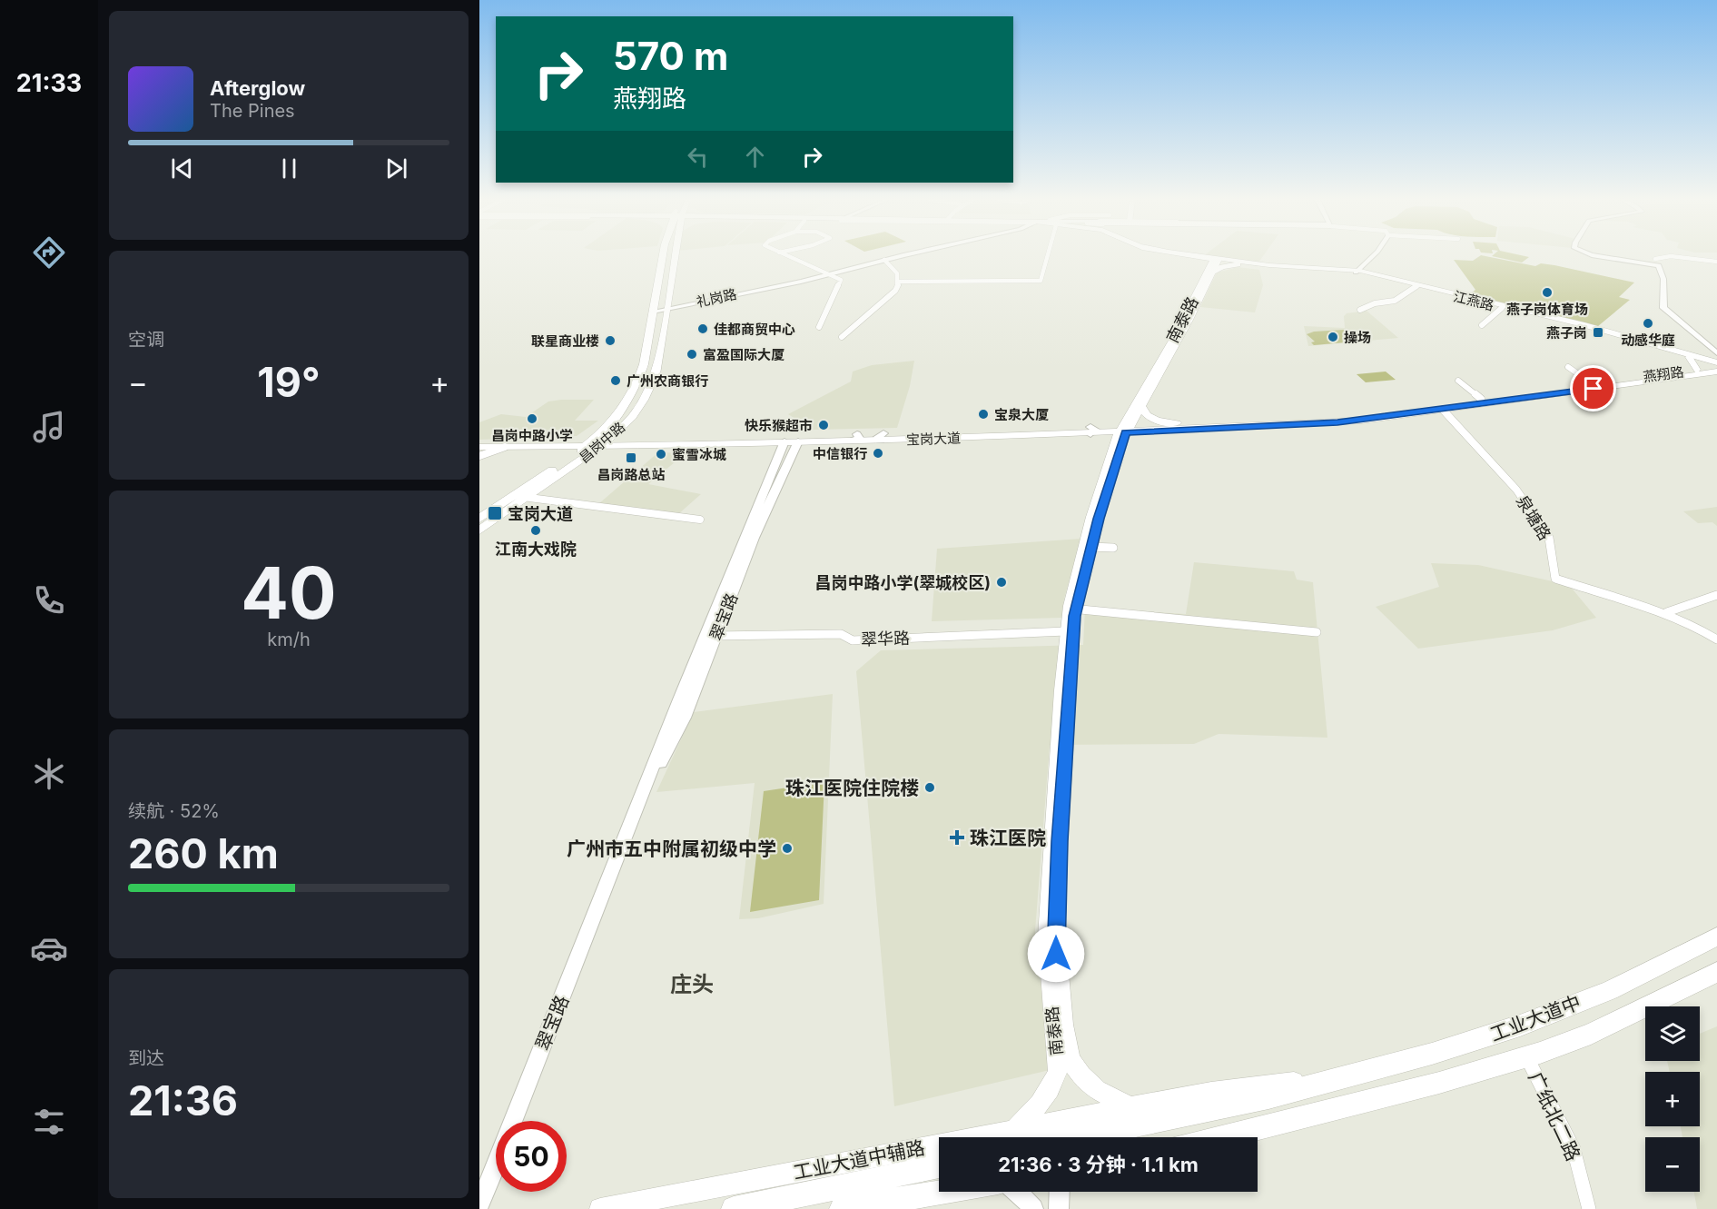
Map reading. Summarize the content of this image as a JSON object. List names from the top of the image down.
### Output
{
  "streets": {
    "main road": [
      "江燕路",
      "南泰路",
      "燕翔路",
      "宝岗大道",
      "昌岗中路",
      "工业大道中",
      "工业大道中辅路"
    ],
    "street": [
      "礼岗路",
      "泉塘路",
      "翠宝路",
      "翠华路",
      "广纸北二路"
    ]
  },
  "crossings": [
    ["礼岗路", "昌岗中路"],
    ["江燕路", "南泰路"],
    ["江燕路", "燕翔路"],
    ["南泰路", "燕翔路"],
    ["南泰路", "宝岗大道"],
    ["南泰路", "翠华路"],
    ["南泰路", "工业大道中辅路"],
    ["燕翔路", "宝岗大道"],
    ["燕翔路", "泉塘路"],
    ["宝岗大道", "昌岗中路"],
    ["宝岗大道", "翠宝路"],
    ["翠宝路", "翠华路"],
    ["工业大道中", "工业大道中辅路"]
  ],
  "districts": ["庄头"],
  "places": {
    "other": [
      "燕子岗体育场",
      "动感华庭",
      "佳都商贸中心",
      "操场",
      "联星商业楼",
      "富盈国际大厦",
      "广州农商银行",
      "宝泉大厦",
      "昌岗中路小学",
      "快乐猴超市",
      "中信银行",
      "蜜雪冰城",
      "江南大戏院",
      "昌岗中路小学(翠城校区)",
      "珠江医院住院楼",
      "广州市五中附属初级中学"
    ],
    "transit": ["燕子岗", "昌岗路总站", "宝岗大道"],
    "health": ["珠江医院"]
  },
  "page": {
    "tabs": "21:33",
    "turn": ["570 m", "燕翔路"],
    "song": ["Afterglow", "The Pines"],
    "tile": [
      "空调",
      ["40", "km/h"],
      ["续航 · 52%", "260 km"],
      ["到达", "21:36"]
    ],
    "heat": ["−", "19°", "+"],
    "map_buttons": ["+", "−"],
    "limit": "50",
    "trip": "21:36 · 3 分钟 · 1.1 km"
  }
}
